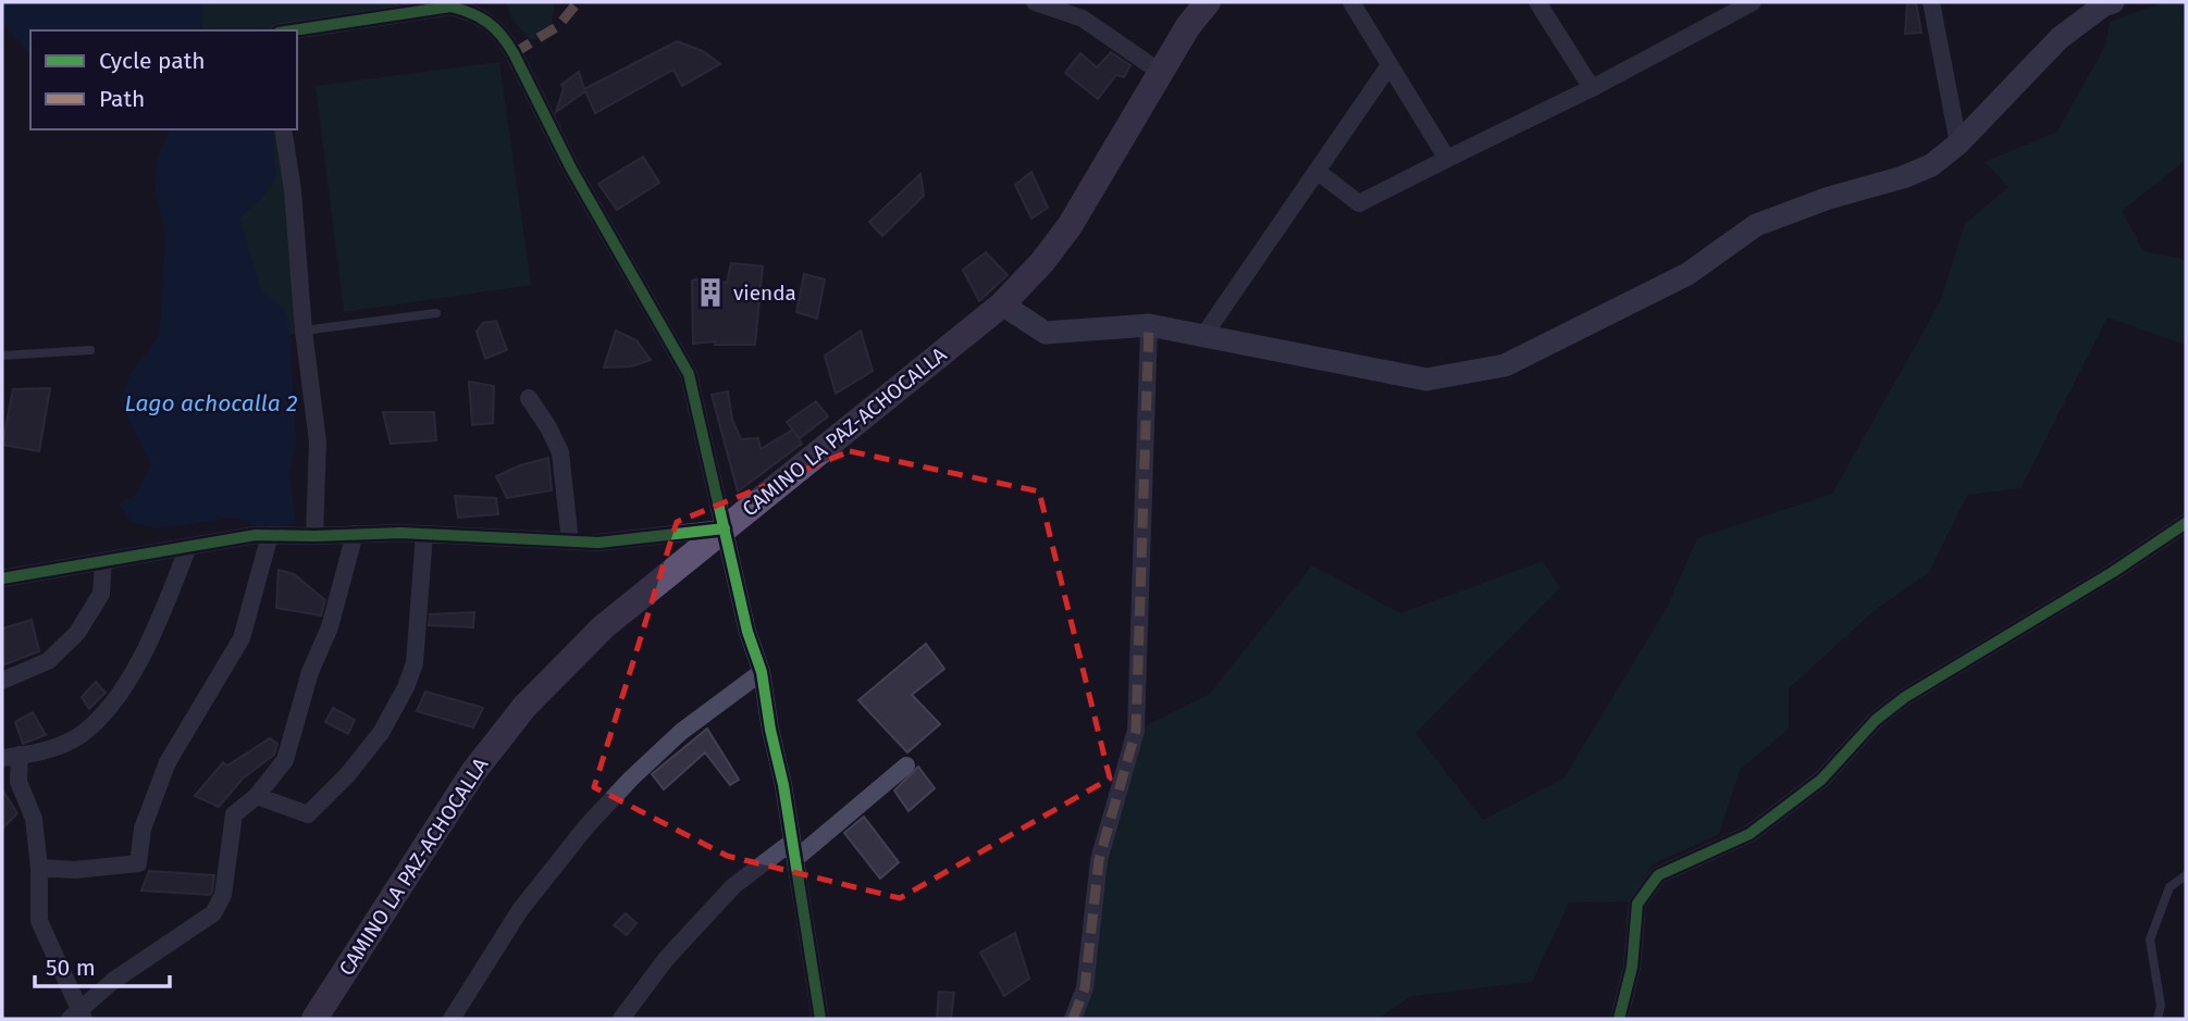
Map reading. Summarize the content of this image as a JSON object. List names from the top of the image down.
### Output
{
  "streets": {
    "main road": ["CAMINO LA PAZ-ACHOCALLA"]
  },
  "water": ["Lago achocalla 2"],
  "places": {
    "building": ["vienda"]
  },
  "legend": ["Cycle path", "Path"],
  "scale_bar": "50 m"
}
